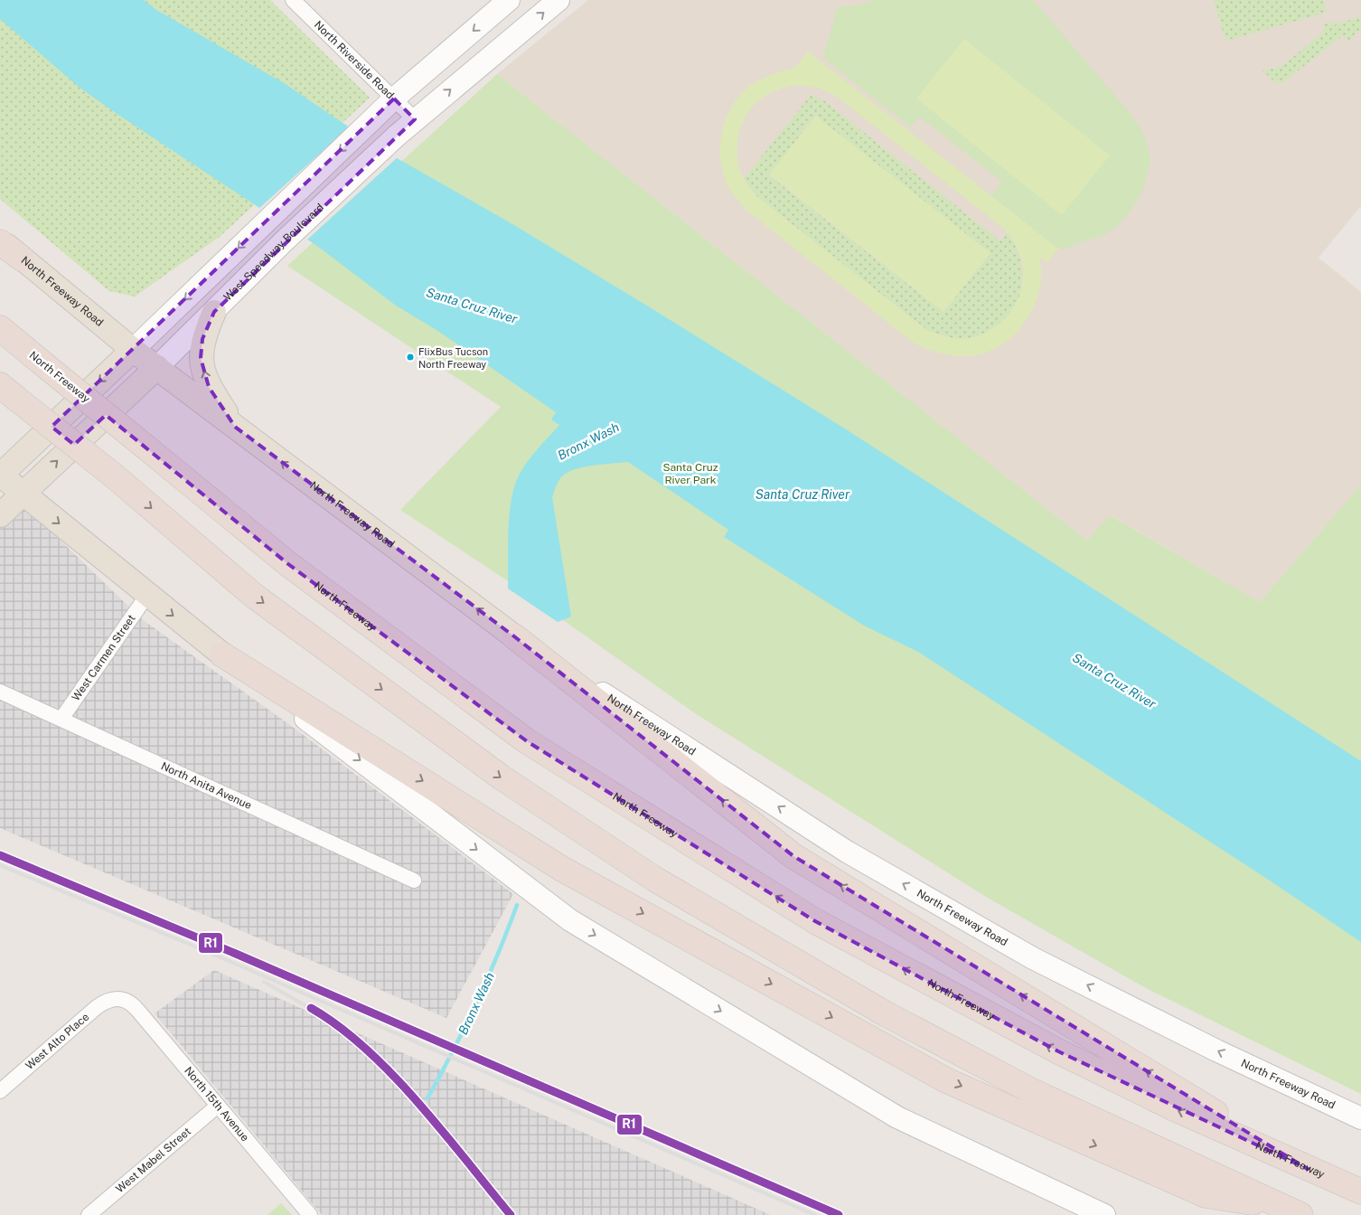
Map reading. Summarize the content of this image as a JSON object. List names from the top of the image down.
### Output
{
  "streets": {
    "highway": ["North Freeway"],
    "main road": ["West Speedway Boulevard", "North Freeway Road"],
    "street": [
      "North Riverside Road",
      "West Carmen Street",
      "North Anita Avenue",
      "West Alto Place",
      "North 15th Avenue",
      "West Mabel Street"
    ]
  },
  "crossings": [
    ["North Riverside Road", "West Speedway Boulevard"],
    ["West Speedway Boulevard", "North Freeway Road"],
    ["West Carmen Street", "North Anita Avenue"],
    ["West Alto Place", "North 15th Avenue"],
    ["North 15th Avenue", "West Mabel Street"]
  ],
  "one_way": ["North Freeway Road"],
  "water": ["Santa Cruz River", "Bronx Wash"],
  "parks": ["Santa Cruz River Park"],
  "places": ["FlixBus Tucson North Freeway"],
  "lines": ["transit line R1"]
}
